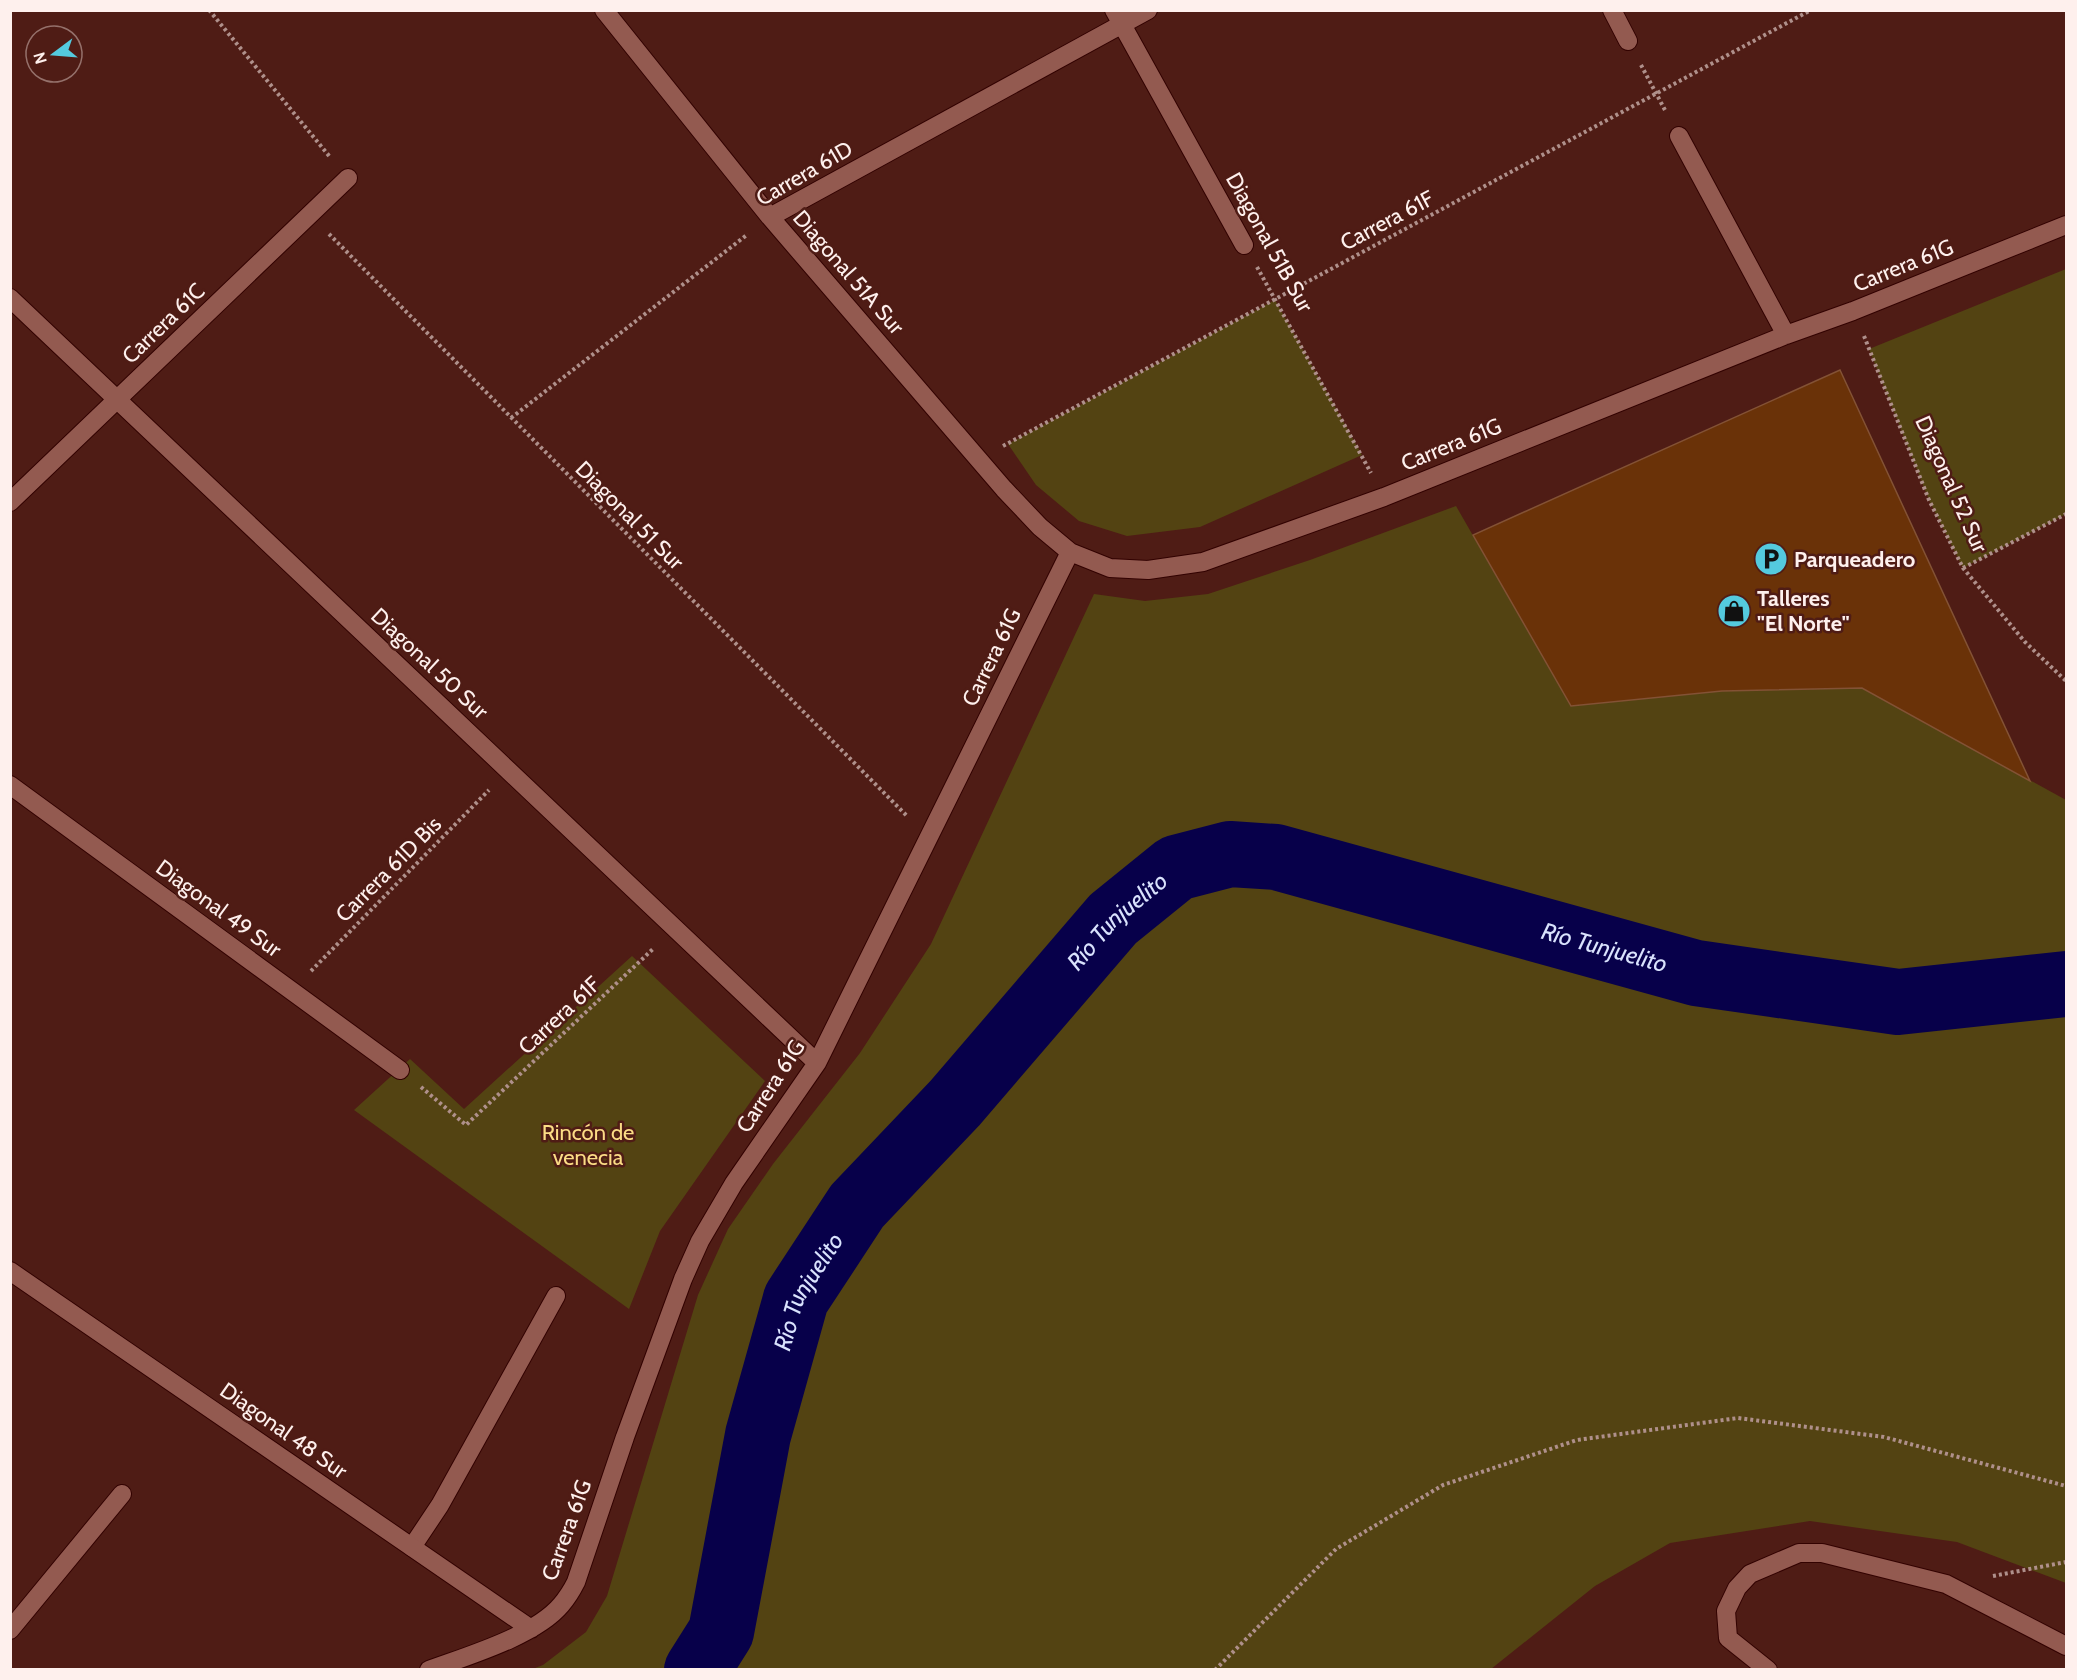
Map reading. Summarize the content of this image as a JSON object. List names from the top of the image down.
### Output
{
  "streets": {
    "street": [
      "Carrera 61D",
      "Diagonal 51B Sur",
      "Carrera 61G",
      "Diagonal 51A Sur",
      "Carrera 61C",
      "Diagonal 50 Sur",
      "Diagonal 49 Sur",
      "Diagonal 48 Sur"
    ],
    "path": [
      "Carrera 61F",
      "Diagonal 52 Sur",
      "Diagonal 51 Sur",
      "Carrera 61D Bis"
    ]
  },
  "crossings": [
    ["Carrera 61D", "Diagonal 51B Sur"],
    ["Carrera 61D", "Diagonal 51A Sur"],
    ["Carrera 61D", "Diagonal 51 Sur"],
    ["Carrera 61F", "Diagonal 51B Sur"],
    ["Carrera 61F", "Diagonal 51A Sur"],
    ["Carrera 61F", "Diagonal 50 Sur"],
    ["Carrera 61F", "Diagonal 49 Sur"],
    ["Diagonal 51B Sur", "Carrera 61G"],
    ["Carrera 61G", "Diagonal 51A Sur"],
    ["Carrera 61G", "Diagonal 52 Sur"],
    ["Carrera 61G", "Diagonal 51 Sur"],
    ["Carrera 61G", "Diagonal 50 Sur"],
    ["Carrera 61G", "Diagonal 48 Sur"],
    ["Carrera 61C", "Diagonal 51 Sur"],
    ["Carrera 61C", "Diagonal 50 Sur"],
    ["Diagonal 50 Sur", "Carrera 61D Bis"],
    ["Carrera 61D Bis", "Diagonal 49 Sur"]
  ],
  "water": ["Río Tunjuelito"],
  "parks": ["Rincón de venecia"],
  "places": {
    "parking": ["Parqueadero"],
    "shop": ["Talleres \"El Norte\""]
  },
  "north": "left"
}
